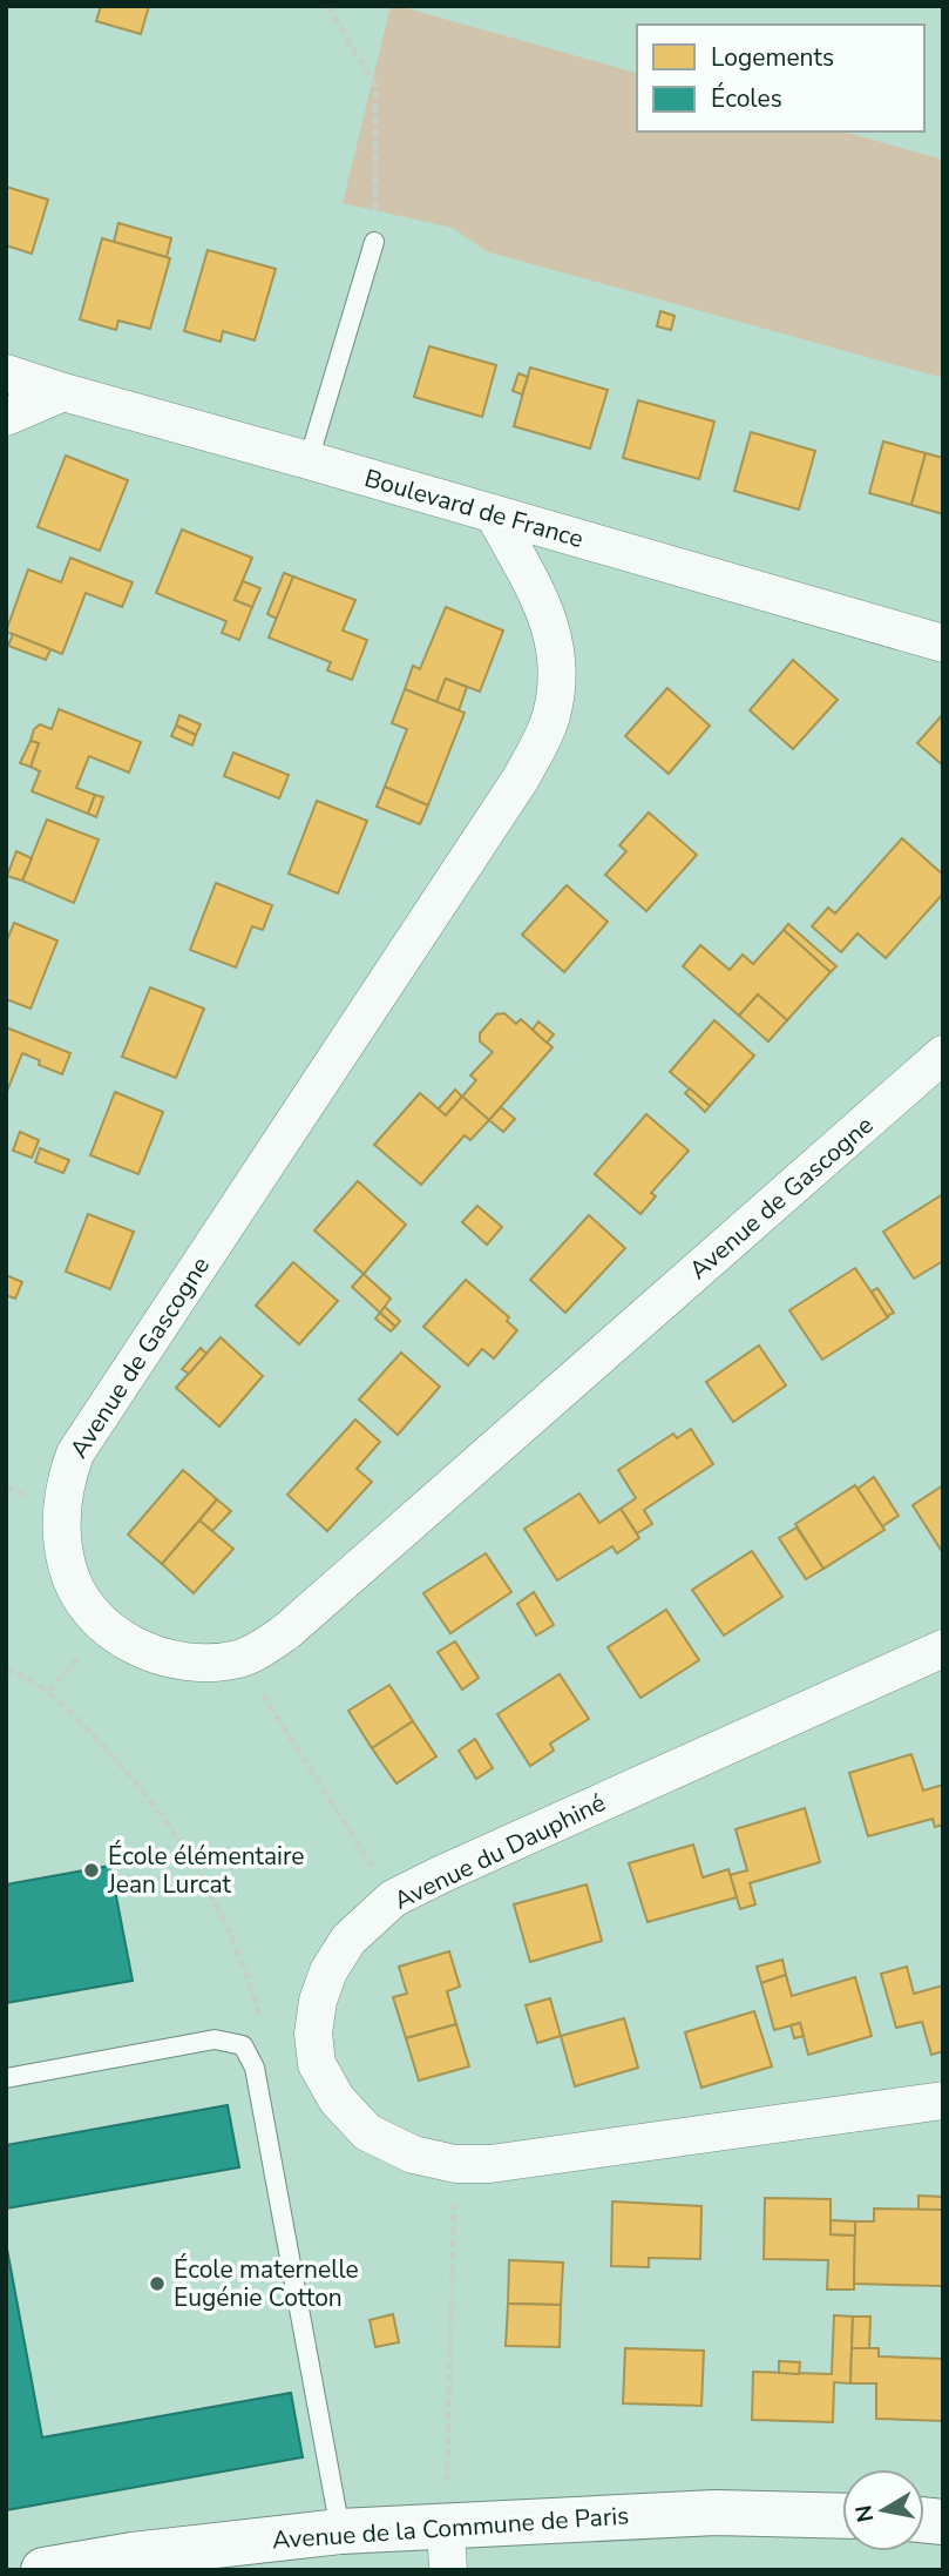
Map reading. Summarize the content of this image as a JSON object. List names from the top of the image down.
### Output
{
  "streets": {
    "street": [
      "Boulevard de France",
      "Avenue de Gascogne",
      "Avenue du Dauphiné",
      "Avenue de la Commune de Paris"
    ]
  },
  "crossings": [
    ["Boulevard de France", "Avenue de Gascogne"]
  ],
  "places": ["École élémentaire Jean Lurcat", "École maternelle Eugénie Cotton"],
  "legend": ["Logements", "Écoles"],
  "north": "left"
}
